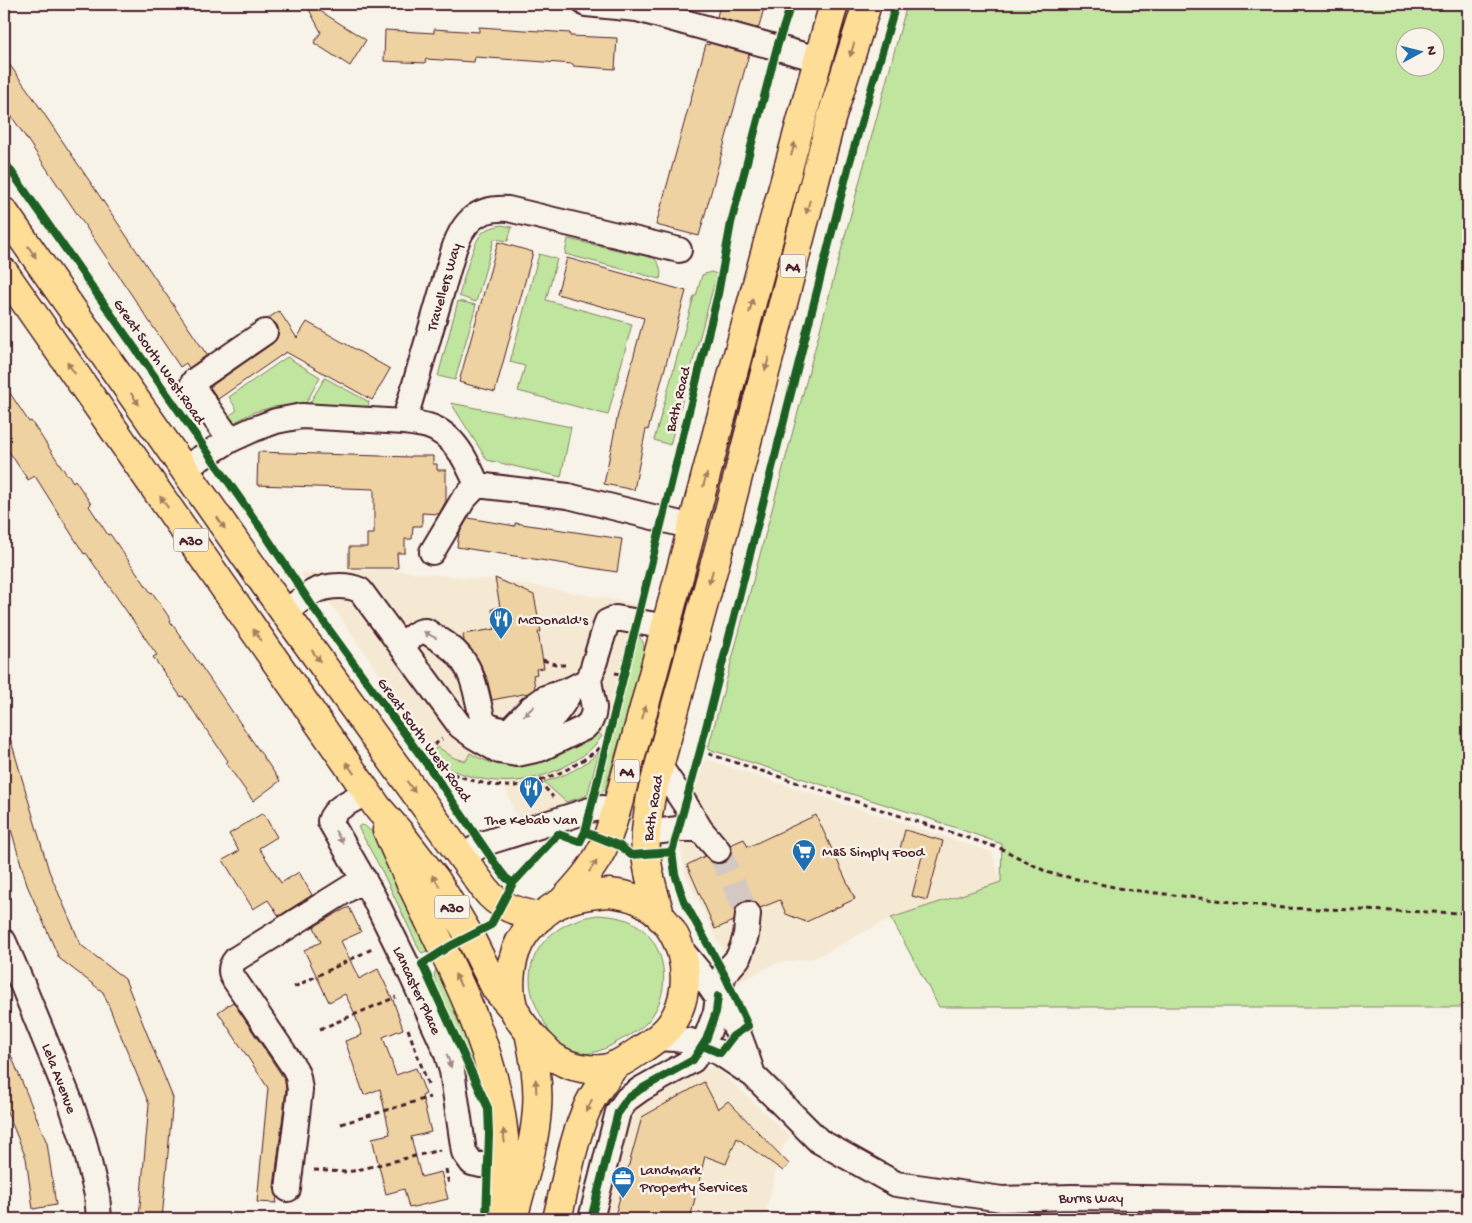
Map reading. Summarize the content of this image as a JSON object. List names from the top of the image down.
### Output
{
  "streets": {
    "highway": ["A4", "Bath Road", "A30"],
    "street": [
      "Travellers Way",
      "Lancaster Place",
      "Lela Avenue",
      "Burns Way"
    ],
    "cycle path": ["Great South West Road"]
  },
  "crossings": [
    ["Bath Road", "A30"],
    ["Bath Road", "Burns Way"],
    ["A30", "Lancaster Place"],
    ["A30", "Burns Way"]
  ],
  "one_way": ["Lancaster Place"],
  "places": {
    "restaurant": ["McDonald's", "The Kebab Van"],
    "supermarket": ["M&S Simply Food"],
    "office": ["Landmark Property Services"]
  },
  "north": "right"
}
